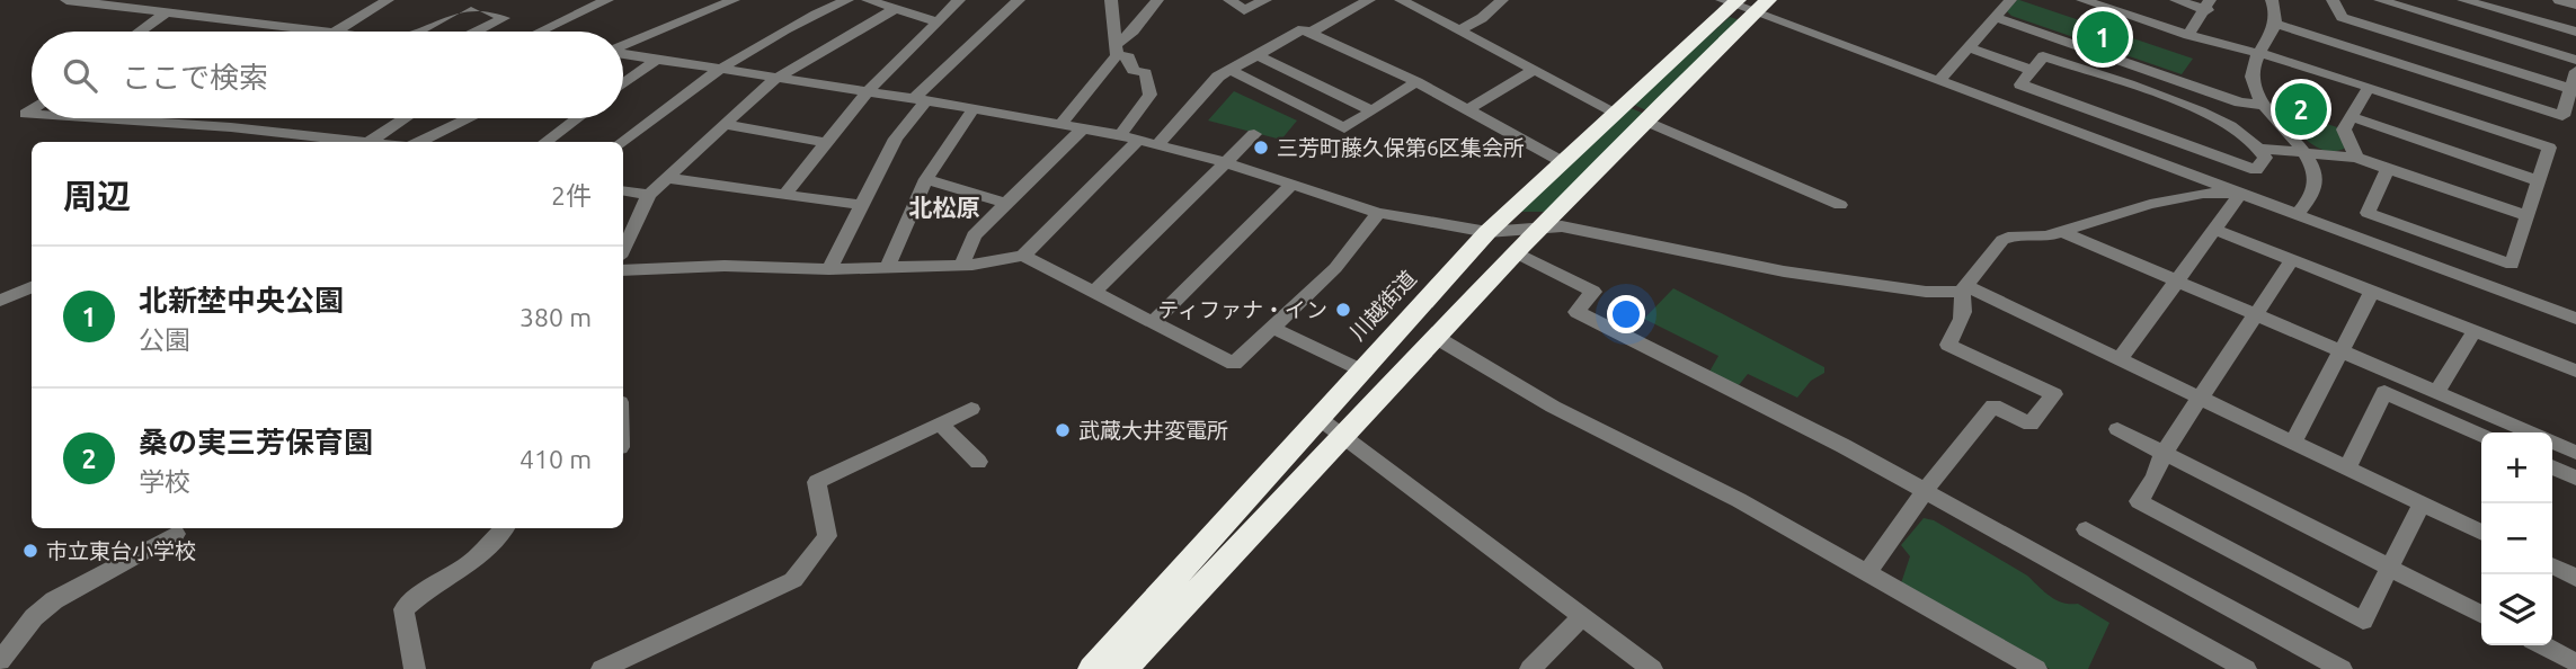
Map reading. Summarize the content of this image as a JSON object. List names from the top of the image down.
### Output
{
  "streets": {
    "highway": ["川越街道"]
  },
  "districts": ["北松原"],
  "places": [
    "三芳町藤久保第6区集会所",
    "ティファナ・イン",
    "武蔵大井変電所",
    "市立東台小学校"
  ],
  "page": {
    "pins": ["1", "2"],
    "search": "ここで検索",
    "heading": ["周辺", "2件"],
    "list": [
      {
        "mark": "1",
        "name": "北新埜中央公園",
        "note": "公園",
        "value": "380 m"
      },
      {
        "mark": "2",
        "name": "桑の実三芳保育園",
        "note": "学校",
        "value": "410 m"
      }
    ],
    "map_buttons": ["+", "−"]
  }
}
